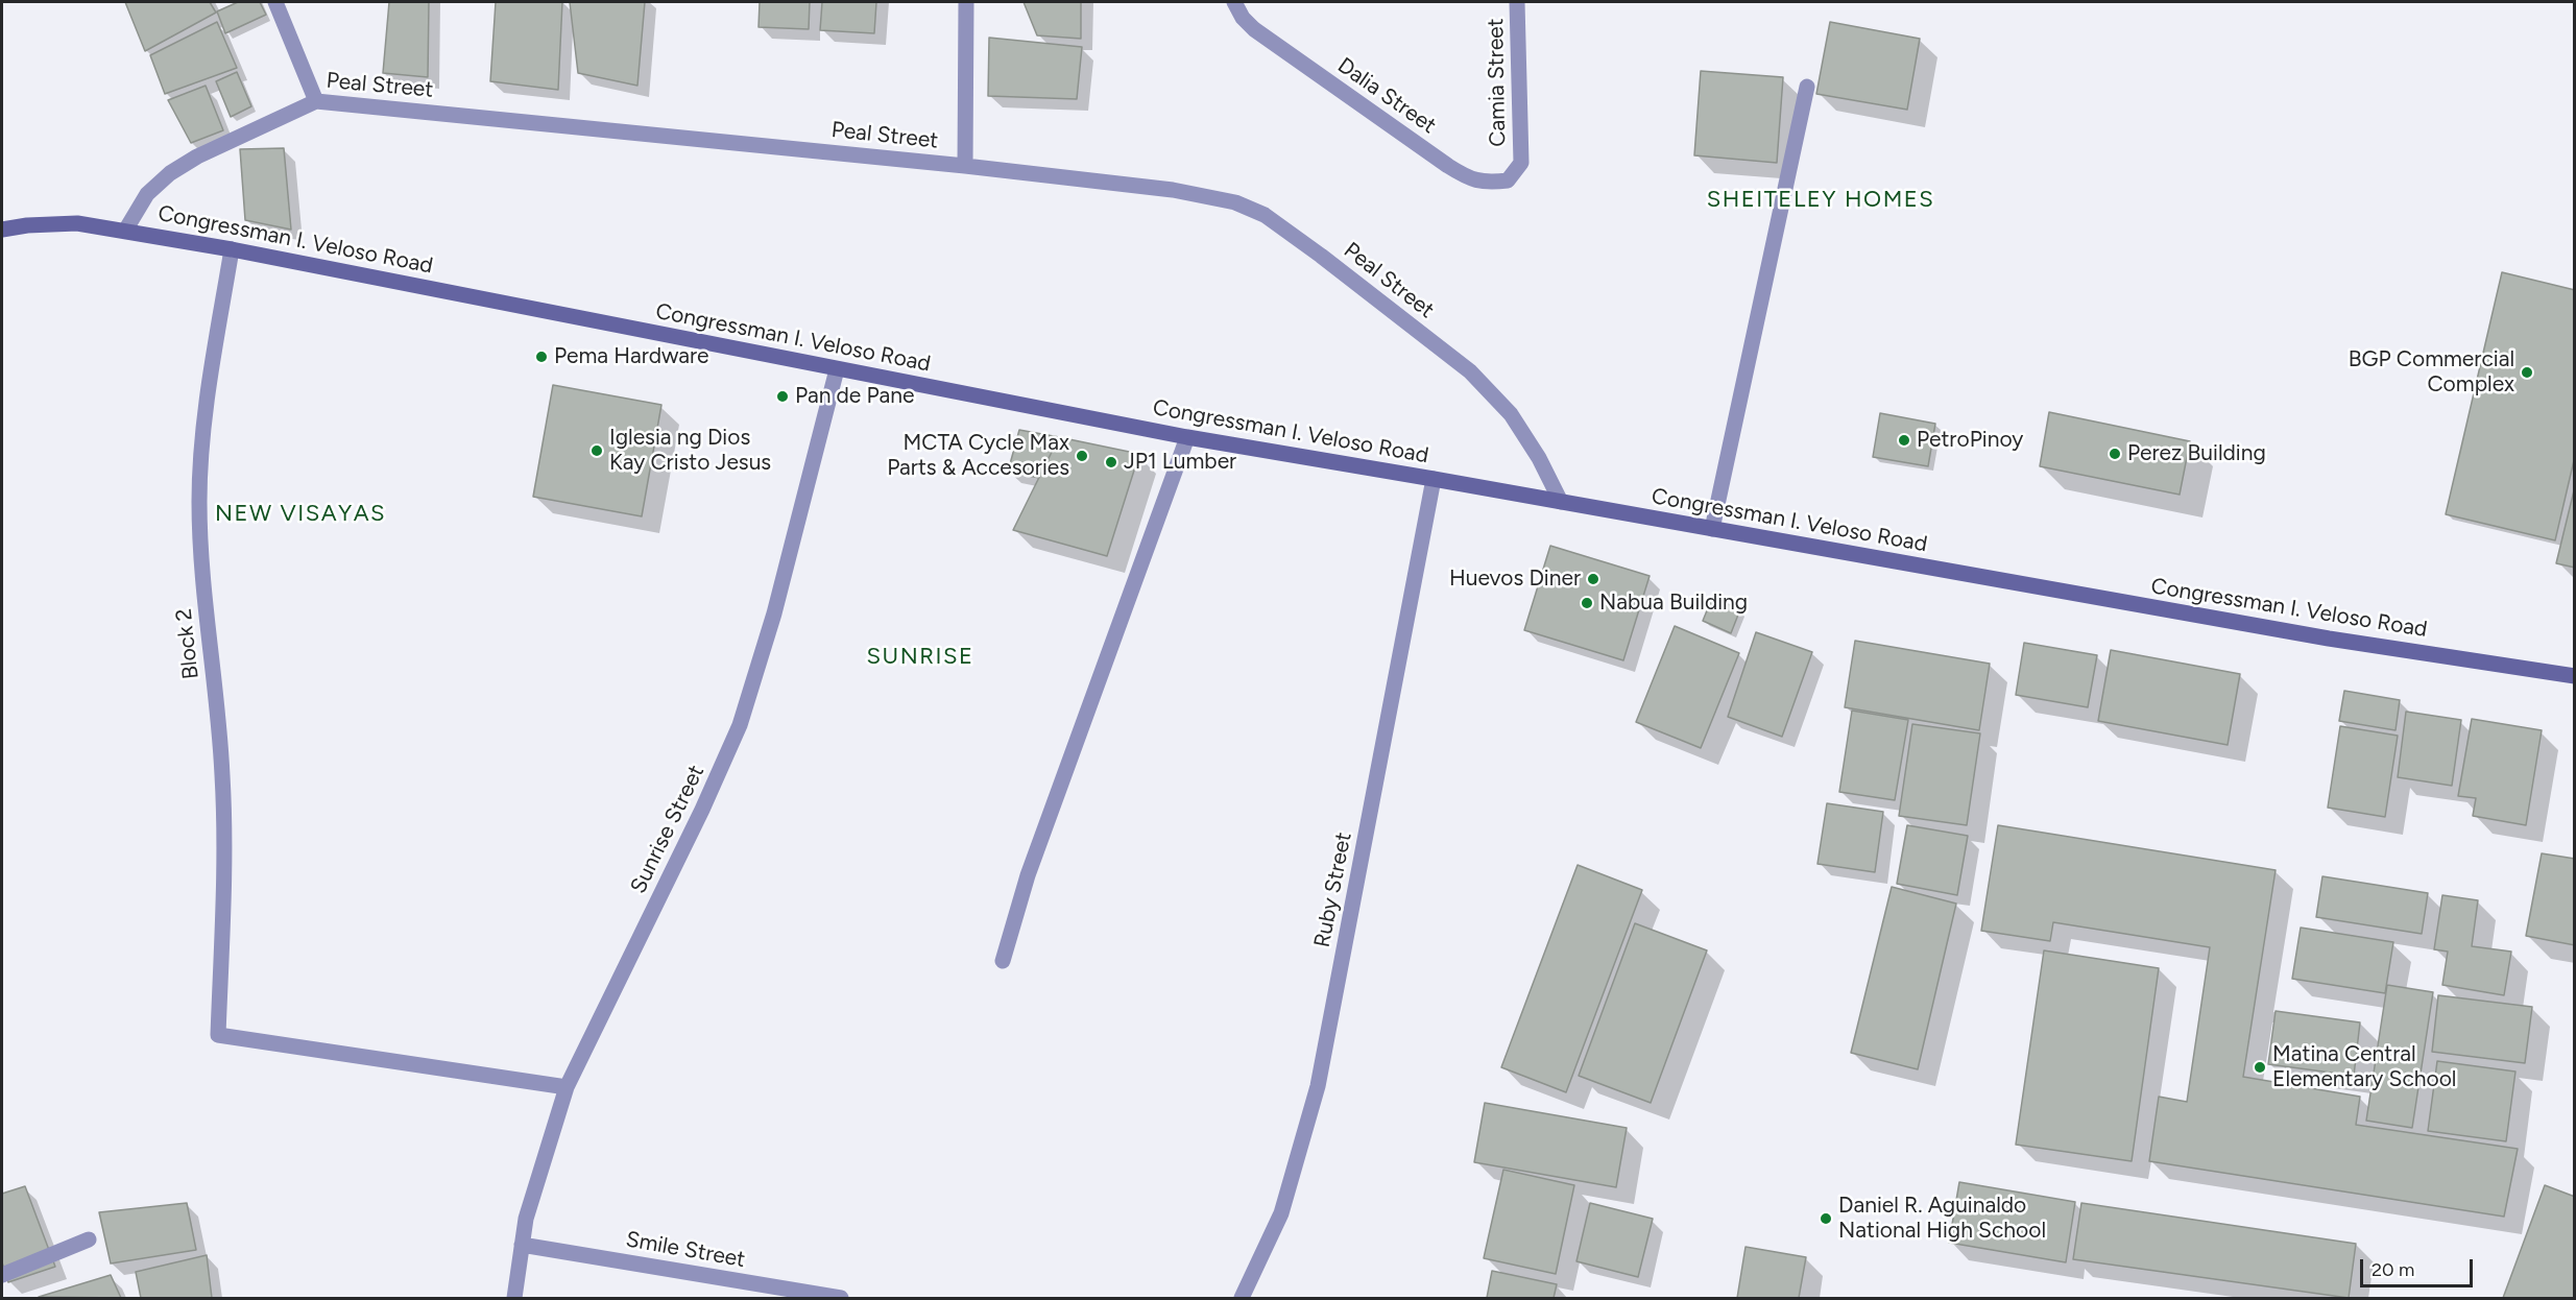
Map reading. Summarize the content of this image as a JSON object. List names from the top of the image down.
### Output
{
  "streets": {
    "main road": ["Congressman I. Veloso Road"],
    "street": [
      "Camia Street",
      "Peal Street",
      "Dalia Street",
      "Block 2",
      "Sunrise Street",
      "Ruby Street",
      "Smile Street"
    ]
  },
  "crossings": [
    ["Camia Street", "Dalia Street"],
    ["Peal Street", "Congressman I. Veloso Road"],
    ["Congressman I. Veloso Road", "Block 2"],
    ["Congressman I. Veloso Road", "Sunrise Street"],
    ["Congressman I. Veloso Road", "Ruby Street"],
    ["Block 2", "Sunrise Street"],
    ["Sunrise Street", "Smile Street"]
  ],
  "districts": ["SHEITELEY HOMES", "NEW VISAYAS", "SUNRISE"],
  "places": [
    "Pema Hardware",
    "BGP Commercial Complex",
    "Pan de Pane",
    "PetroPinoy",
    "Iglesia ng Dios Kay Cristo Jesus",
    "Perez Building",
    "MCTA Cycle Max Parts & Accesories",
    "JP1 Lumber",
    "Huevos Diner",
    "Nabua Building",
    "Matina Central Elementary School",
    "Daniel R. Aguinaldo National High School"
  ],
  "scale_bar": "20 m"
}
